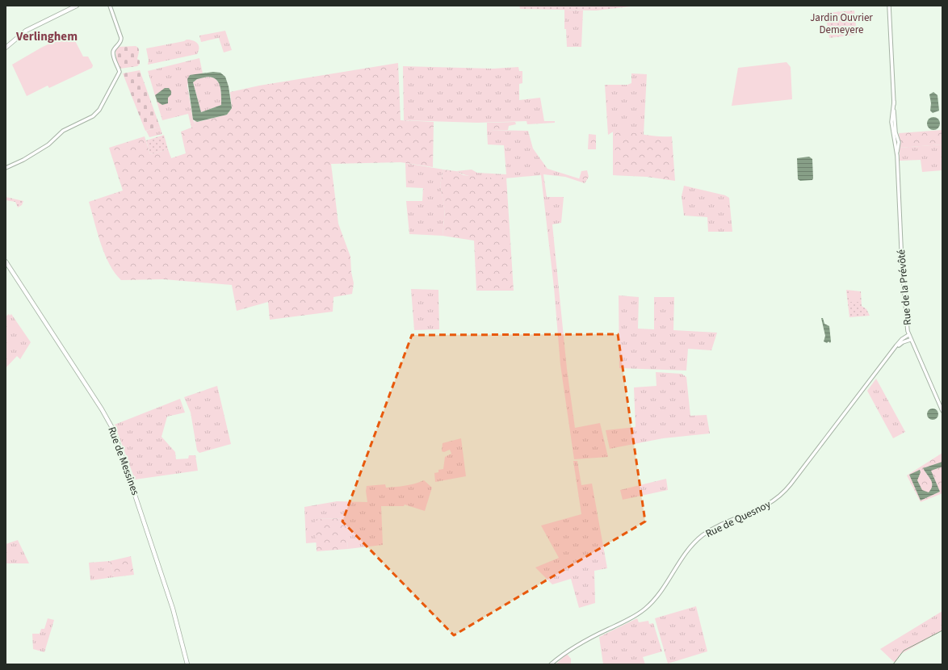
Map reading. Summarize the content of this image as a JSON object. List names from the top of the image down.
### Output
{
  "streets": {
    "main road": ["Rue de Messines"],
    "street": ["Rue de la Prévôté", "Rue de Quesnoy"]
  },
  "crossings": [
    ["Rue de la Prévôté", "Rue de Quesnoy"]
  ],
  "districts": ["Verlinghem"],
  "parks": ["Jardin Ouvrier Demeyere"]
}
